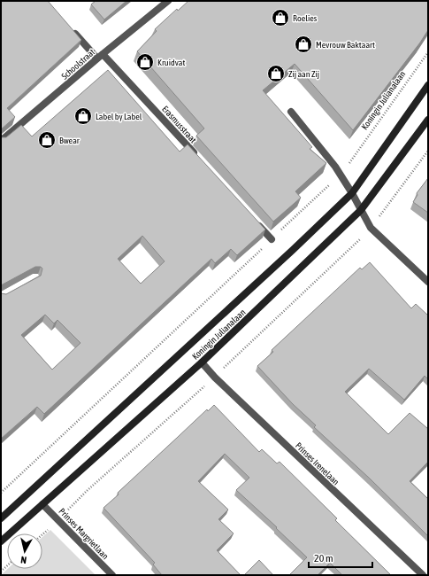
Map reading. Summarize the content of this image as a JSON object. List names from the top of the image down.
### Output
{
  "streets": {
    "main road": ["Koningin Julianalaan"],
    "street": [
      "Schoolstraat",
      "Erasmusstraat",
      "Prinses Irenelaan",
      "Prinses Margrietlaan"
    ]
  },
  "crossings": [
    ["Schoolstraat", "Erasmusstraat"],
    ["Koningin Julianalaan", "Prinses Irenelaan"],
    ["Koningin Julianalaan", "Prinses Margrietlaan"]
  ],
  "places": {
    "shop": [
      "Roelies",
      "Mevrouw Baktaart",
      "Kruidvat",
      "Zij aan Zij",
      "Label by Label",
      "Bwear"
    ]
  },
  "scale_bar": "20 m",
  "north": "bottom"
}
